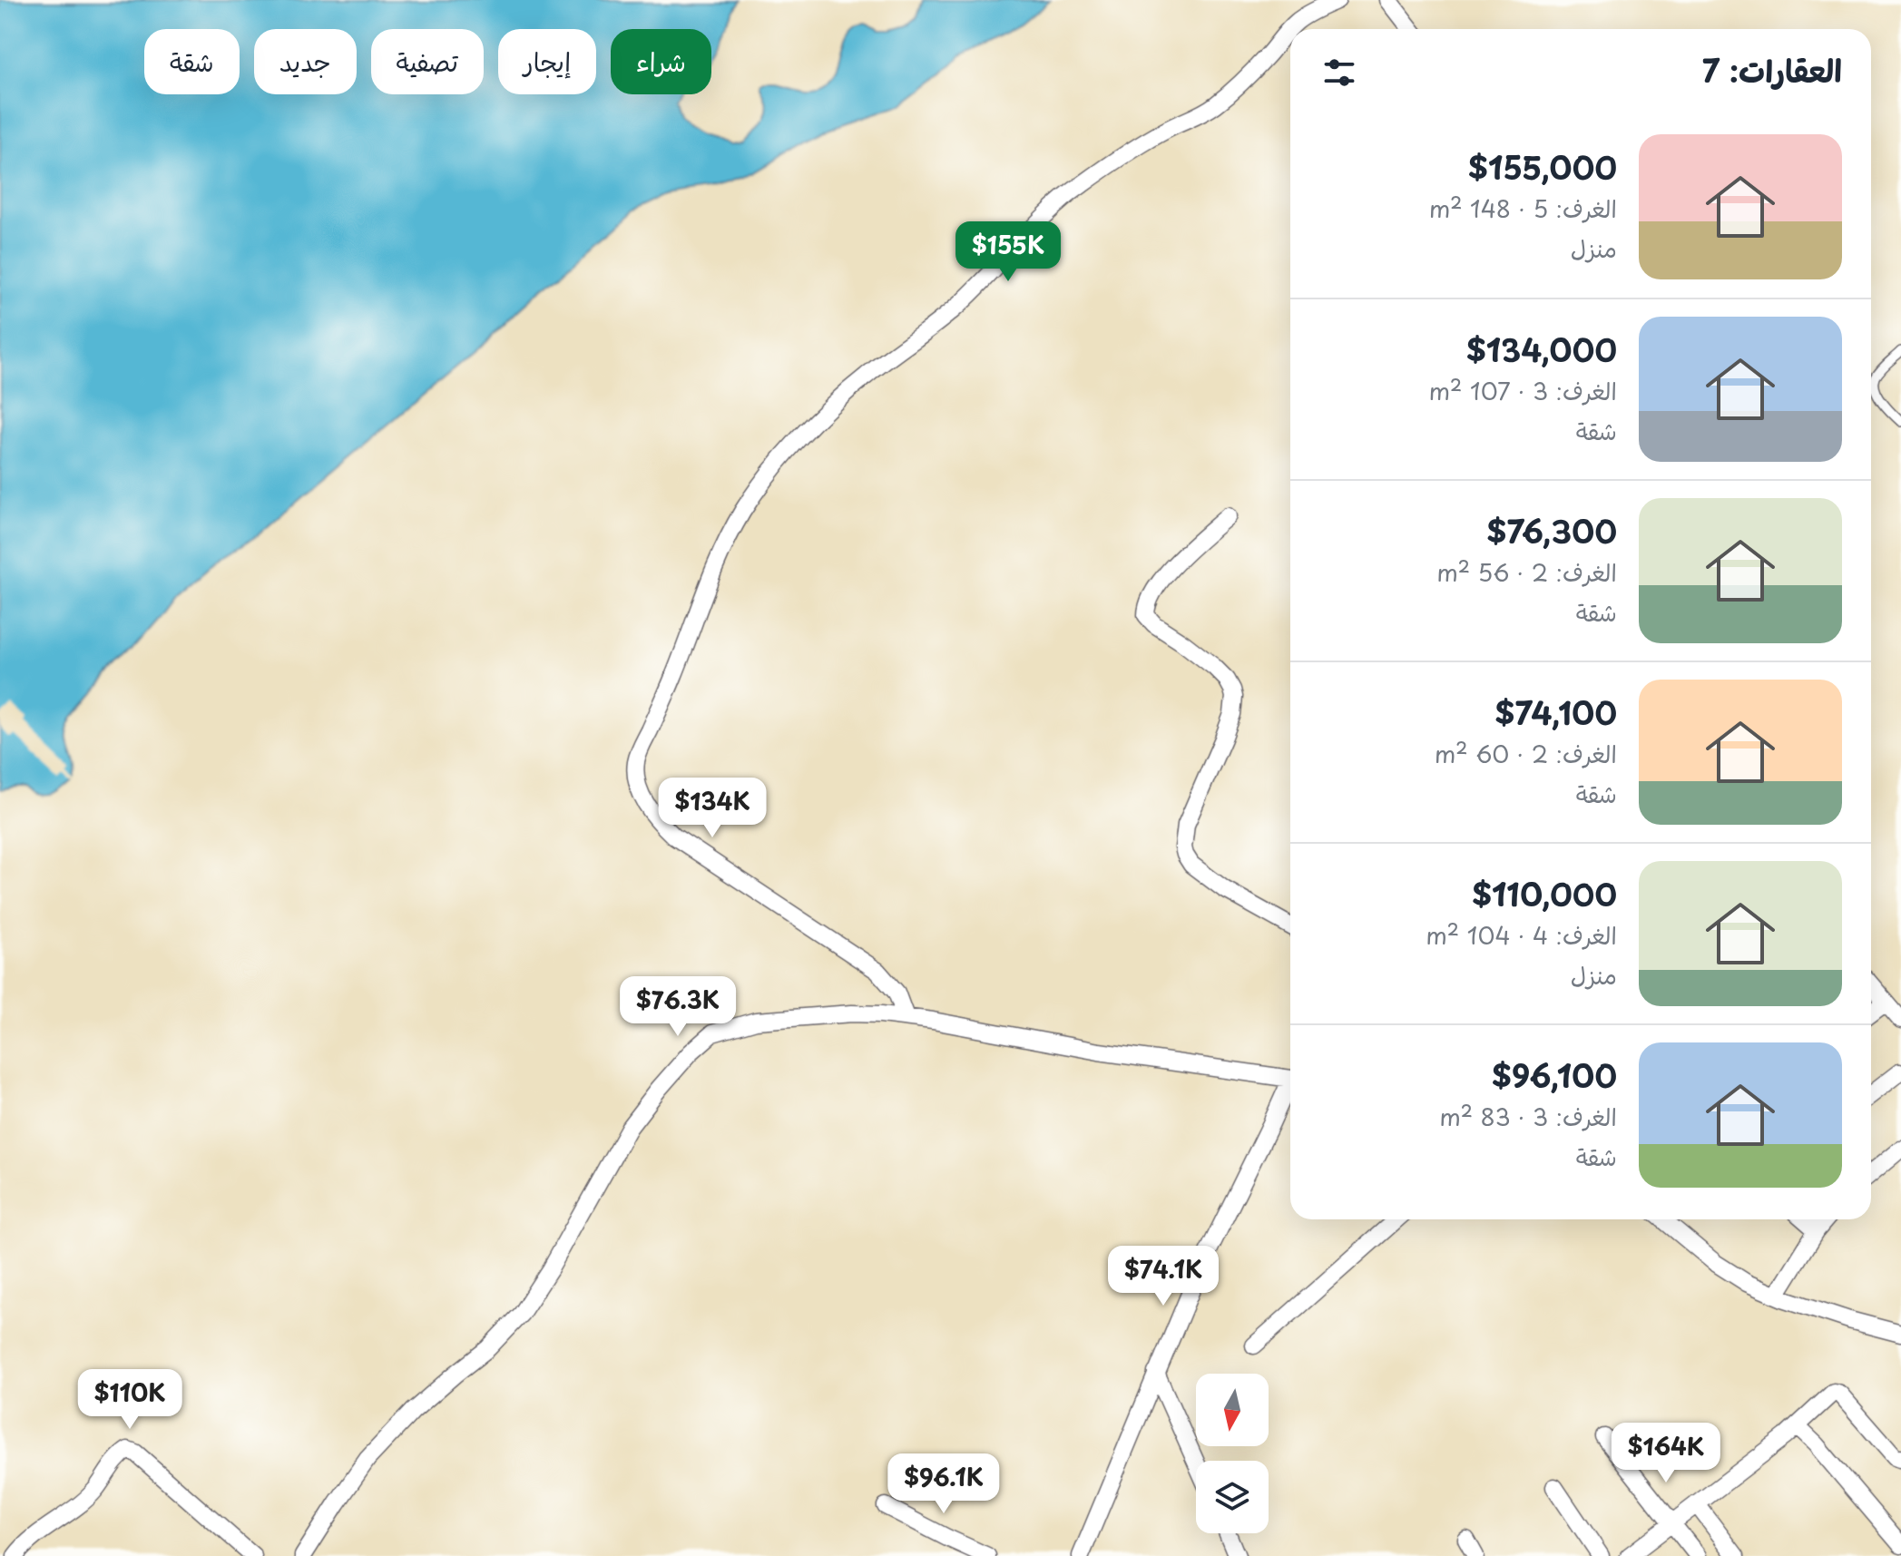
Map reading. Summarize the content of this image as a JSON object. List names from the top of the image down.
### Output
{
  "north": "bottom",
  "page": {
    "chip": [
      "شراء",
      "إيجار",
      "تصفية",
      "جديد",
      "شقة"
    ],
    "heading": "العقارات: 7",
    "list": [
      {
        "name": "$155,000",
        "note": "الغرف: 5 · 148 m² · منزل"
      },
      {
        "name": "$134,000",
        "note": "الغرف: 3 · 107 m² · شقة"
      },
      {
        "name": "$76,300",
        "note": "الغرف: 2 · 56 m² · شقة"
      },
      {
        "name": "$74,100",
        "note": "الغرف: 2 · 60 m² · شقة"
      },
      {
        "name": "$110,000",
        "note": "الغرف: 4 · 104 m² · منزل"
      },
      {
        "name": "$96,100",
        "note": "الغرف: 3 · 83 m² · شقة"
      }
    ],
    "price": [
      "$155K",
      "$134K",
      "$76.3K",
      "$74.1K",
      "$110K",
      "$164K",
      "$96.1K"
    ]
  }
}
